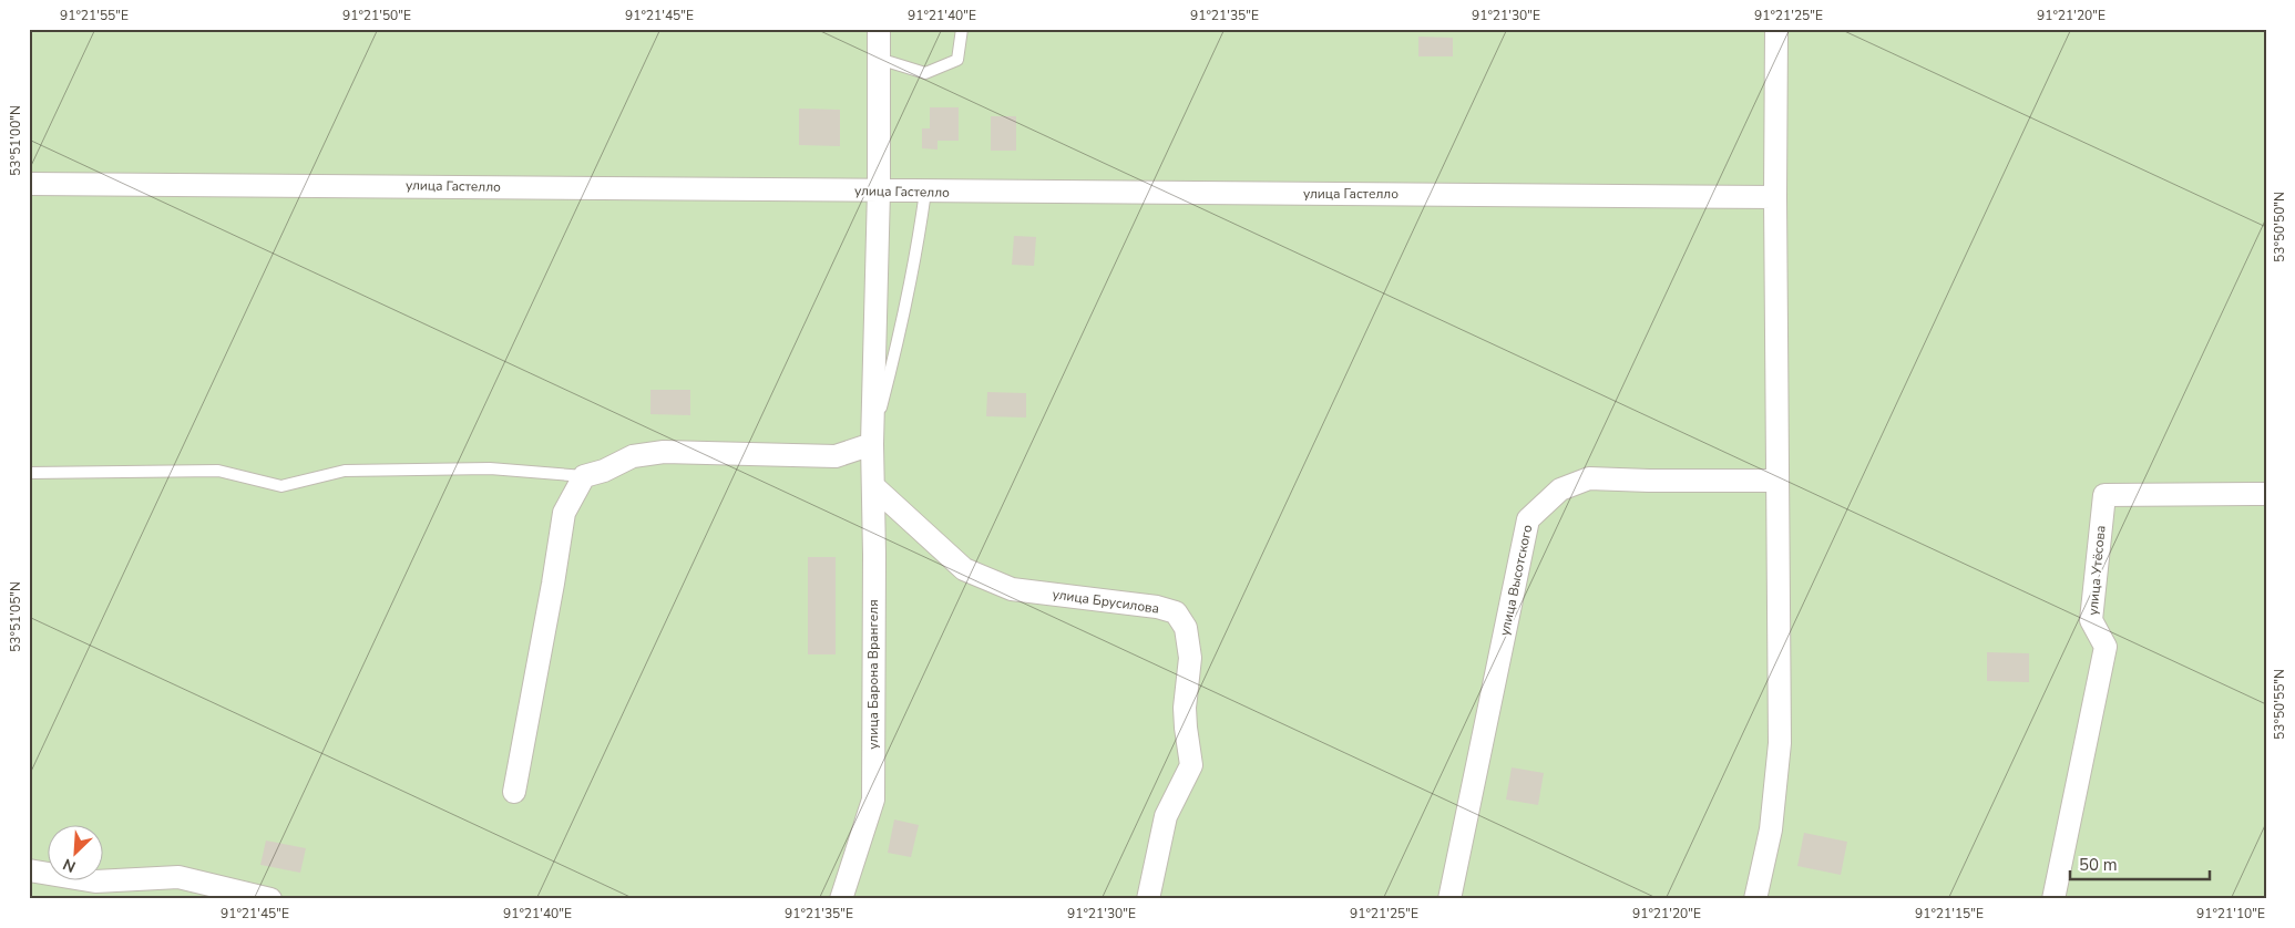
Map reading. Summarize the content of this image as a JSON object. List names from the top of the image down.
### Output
{
  "streets": {
    "street": [
      "улица Гастелло",
      "улица Утёсова",
      "улица Высотского",
      "улица Брусилова",
      "улица Барона Врангеля"
    ]
  },
  "crossings": [
    ["улица Гастелло", "улица Барона Врангеля"],
    ["улица Брусилова", "улица Барона Врангеля"]
  ],
  "scale_bar": "50 m",
  "north": "bottom left",
  "coordinates": [
    "91°21'55\"E",
    "91°21'50\"E",
    "91°21'45\"E",
    "91°21'40\"E",
    "91°21'35\"E",
    "91°21'30\"E",
    "91°21'25\"E",
    "91°21'20\"E",
    "53°51'00\"N",
    "53°50'50\"N",
    "53°51'05\"N",
    "53°50'55\"N",
    "91°21'15\"E",
    "91°21'10\"E"
  ]
}
